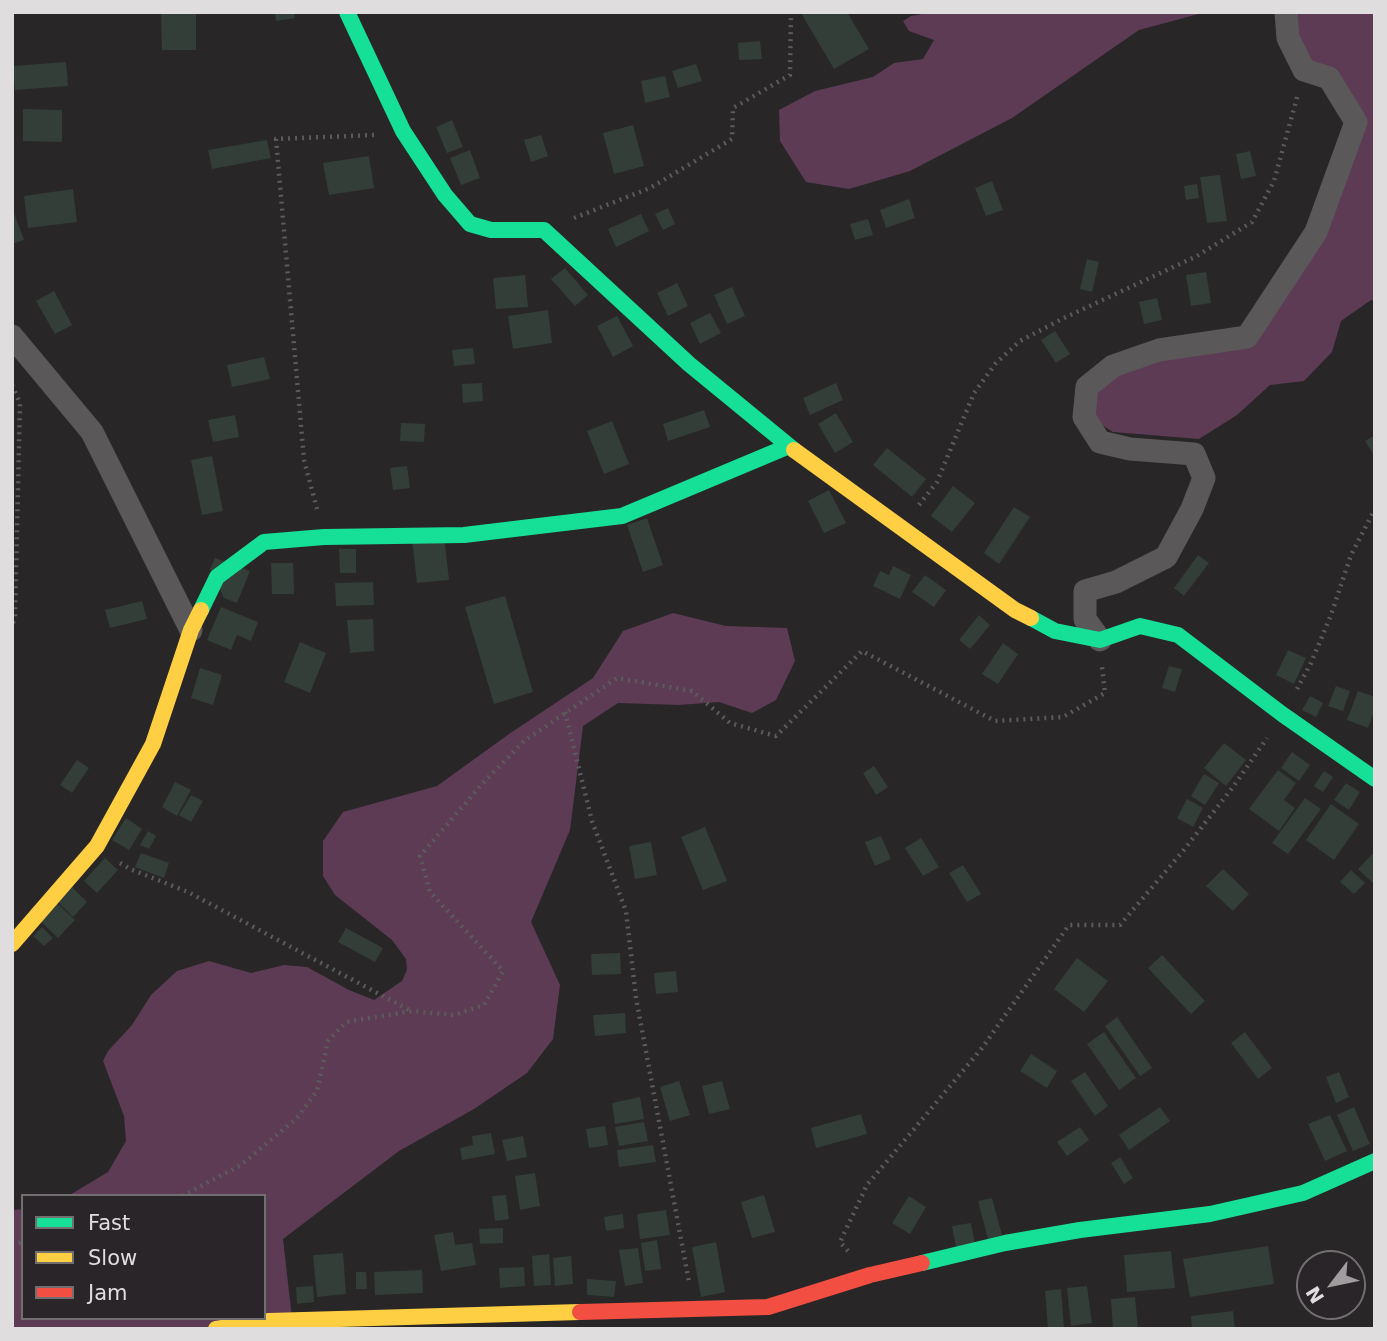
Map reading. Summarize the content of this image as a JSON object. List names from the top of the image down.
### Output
{
  "legend": ["Fast", "Slow", "Jam"],
  "north": "bottom left"
}
